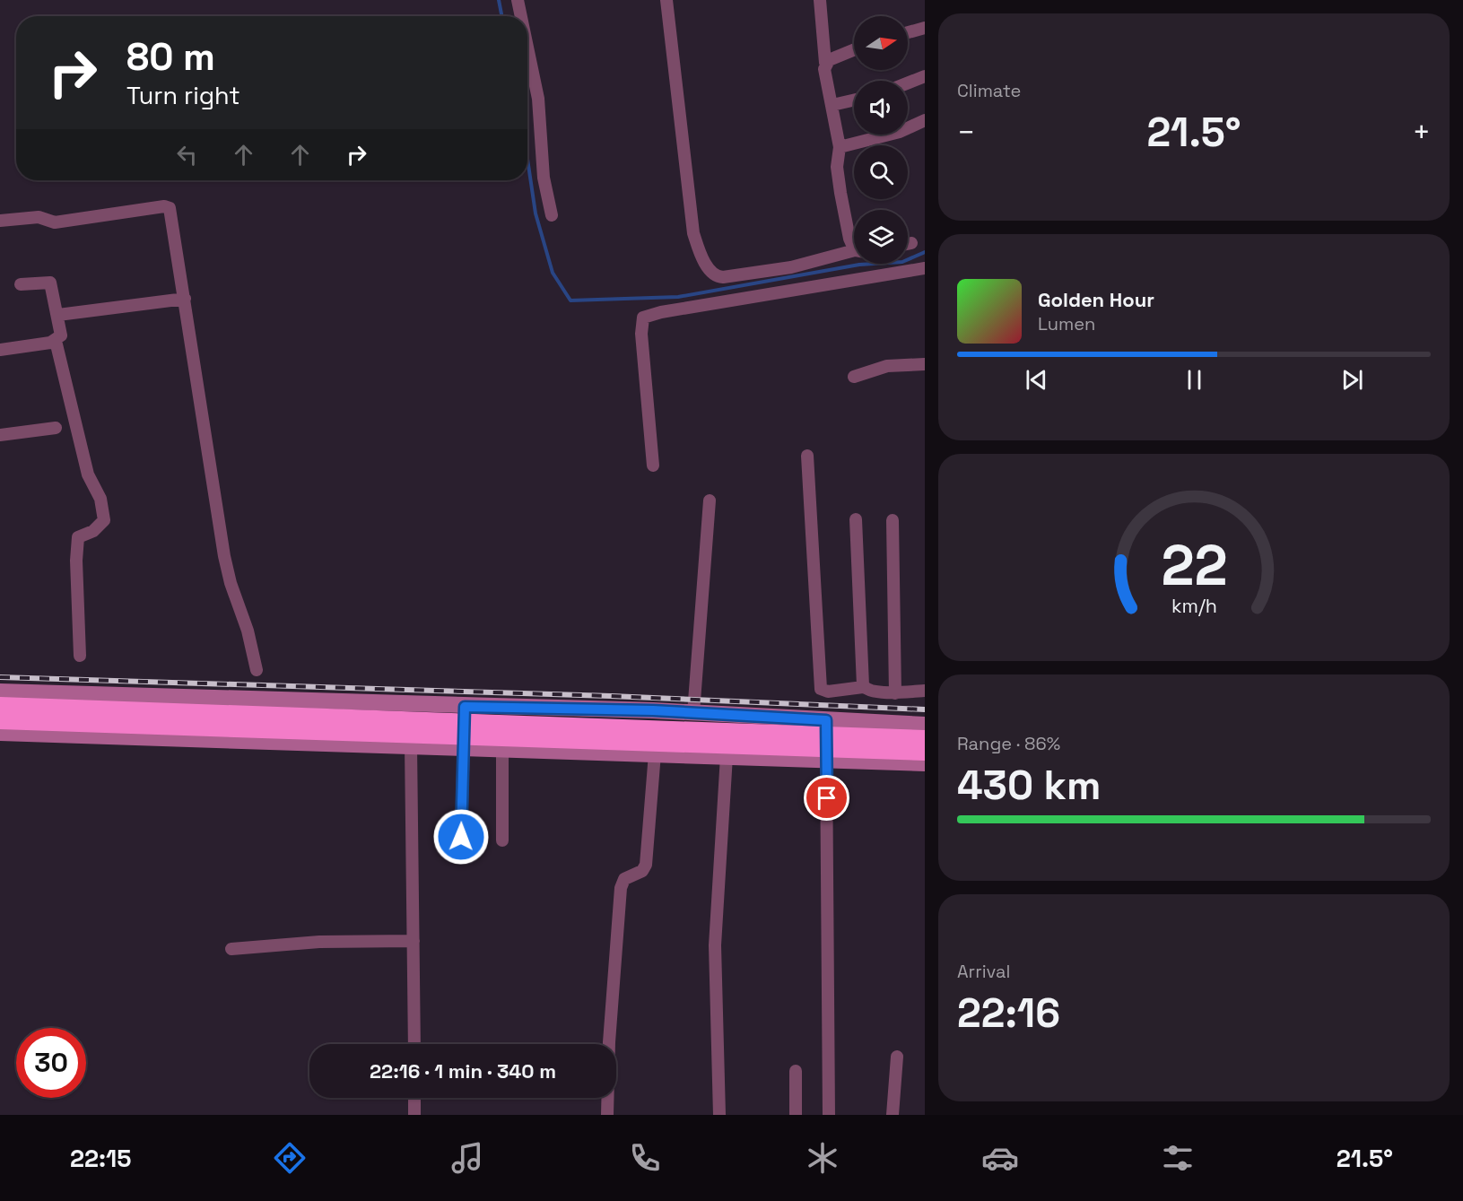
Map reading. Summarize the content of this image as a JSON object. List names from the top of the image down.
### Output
{
  "north": "right",
  "page": {
    "tile": [
      "Climate",
      ["Range · 86%", "430 km"],
      ["Arrival", "22:16"]
    ],
    "turn": ["80 m", "Turn right"],
    "heat": ["−", "21.5°", "+"],
    "song": ["Golden Hour", "Lumen"],
    "limit": "30",
    "trip": "22:16 · 1 min · 340 m",
    "tabs": ["22:15", "21.5°"],
    "gauge": ["22", "km/h"]
  }
}
